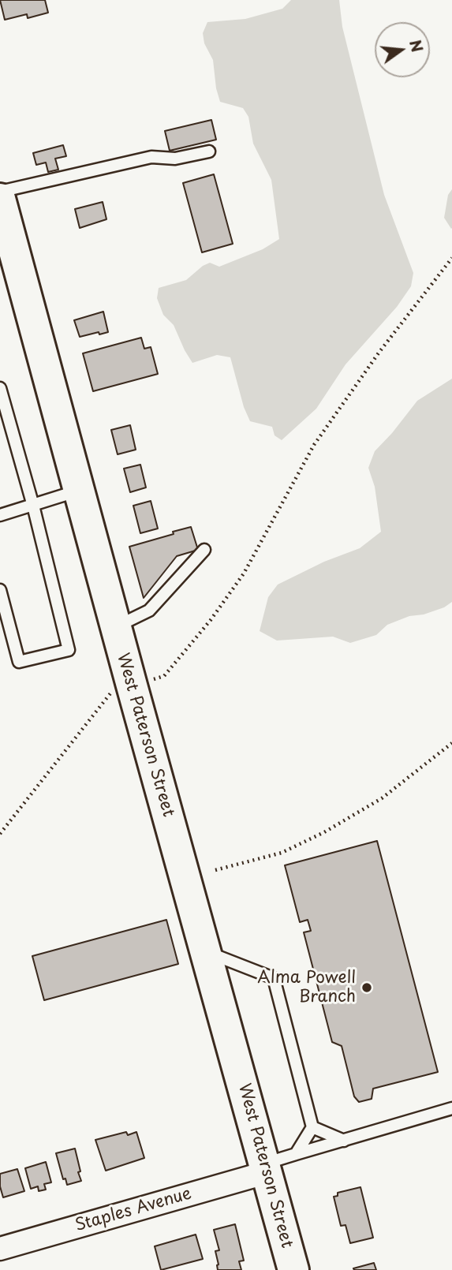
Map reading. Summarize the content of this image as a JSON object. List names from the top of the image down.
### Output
{
  "streets": {
    "street": ["West Paterson Street", "Staples Avenue"]
  },
  "crossings": [
    ["West Paterson Street", "Staples Avenue"]
  ],
  "places": ["Alma Powell Branch"],
  "north": "right"
}
